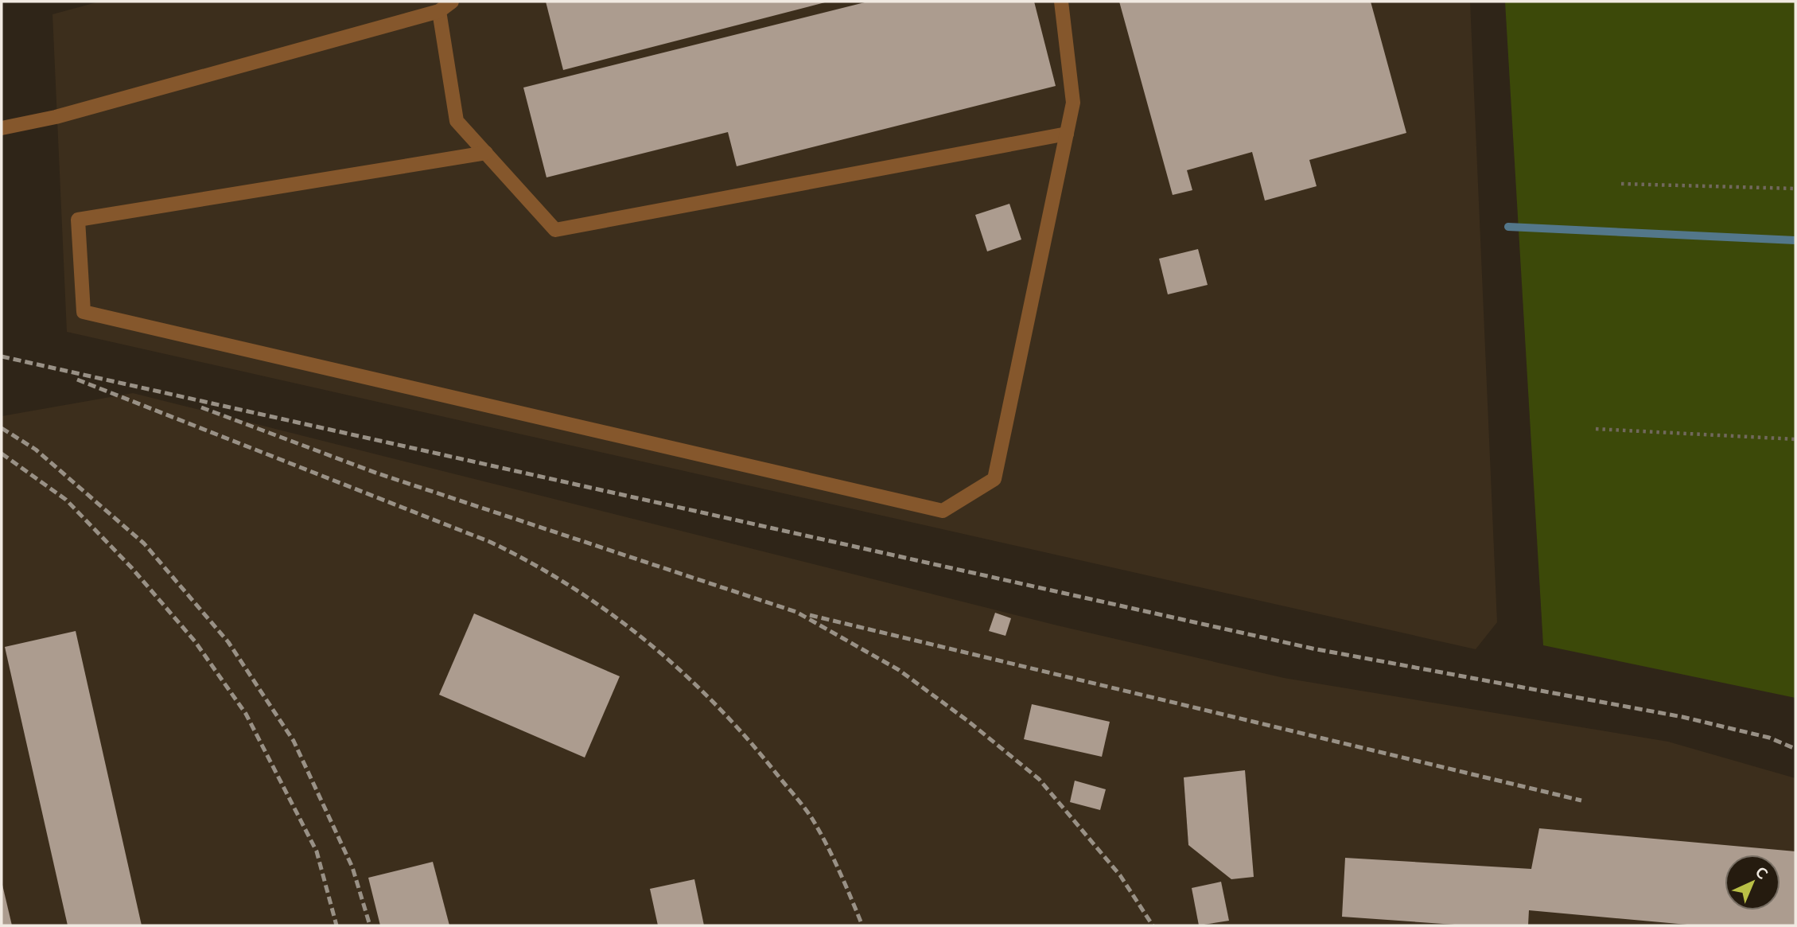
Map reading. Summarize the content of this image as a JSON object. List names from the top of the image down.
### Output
{
  "north": "top right"
}
